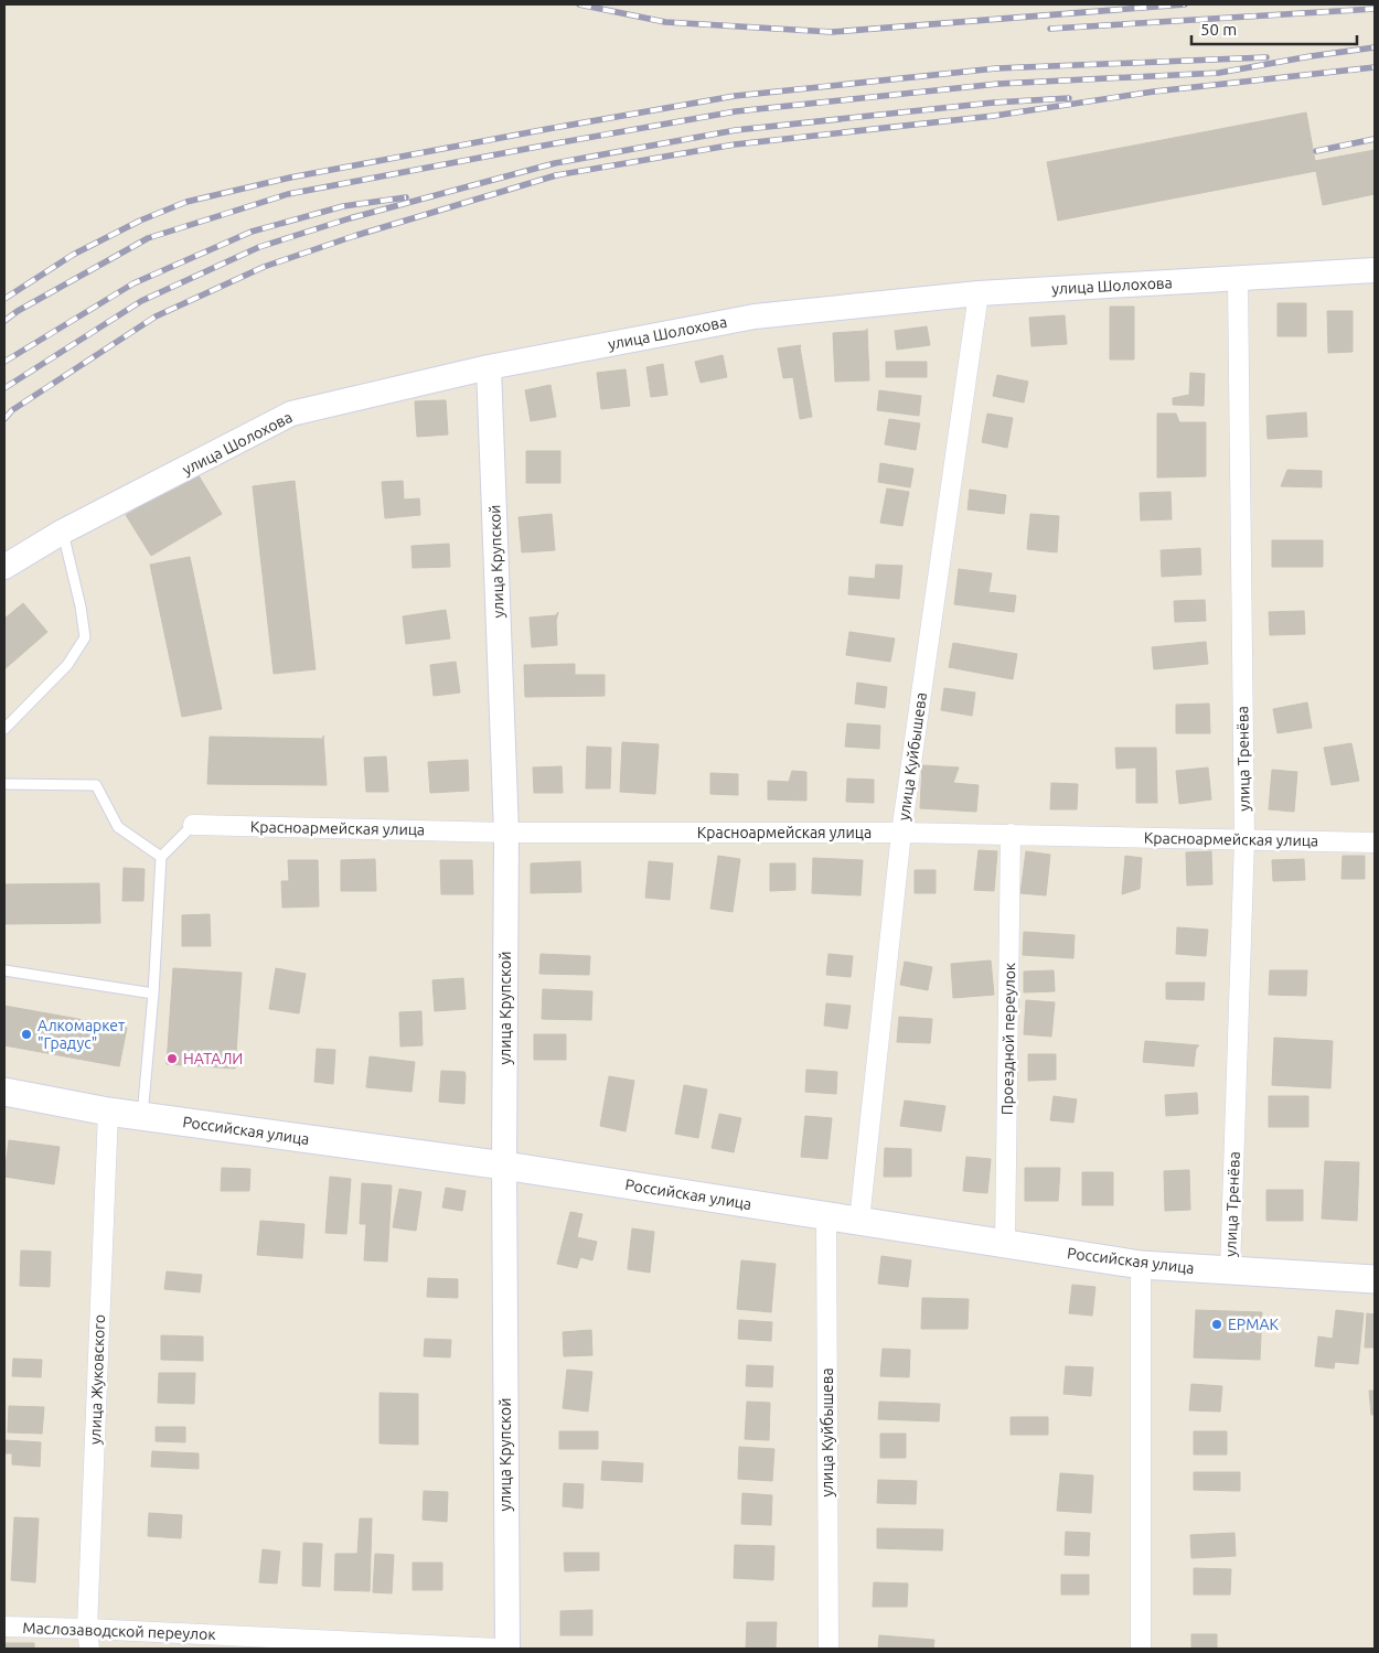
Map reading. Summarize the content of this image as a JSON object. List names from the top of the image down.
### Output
{
  "streets": {
    "main road": ["Российская улица"],
    "street": [
      "улица Шолохова",
      "улица Крупской",
      "улица Куйбышева",
      "улица Тренёва",
      "Красноармейская улица",
      "Проездной переулок",
      "улица Жуковского",
      "Маслозаводской переулок"
    ]
  },
  "crossings": [
    ["улица Шолохова", "улица Крупской"],
    ["улица Шолохова", "улица Куйбышева"],
    ["улица Шолохова", "улица Тренёва"],
    ["улица Крупской", "Красноармейская улица"],
    ["улица Крупской", "Российская улица"],
    ["улица Куйбышева", "Красноармейская улица"],
    ["улица Куйбышева", "Российская улица"],
    ["улица Тренёва", "Красноармейская улица"],
    ["улица Тренёва", "Российская улица"],
    ["Красноармейская улица", "Проездной переулок"],
    ["Проездной переулок", "Российская улица"],
    ["Российская улица", "улица Жуковского"],
    ["улица Жуковского", "Маслозаводской переулок"]
  ],
  "places": ["Алкомаркет \"Градус\"", "НАТАЛИ", "ЕРМАК"],
  "scale_bar": "50 m"
}
